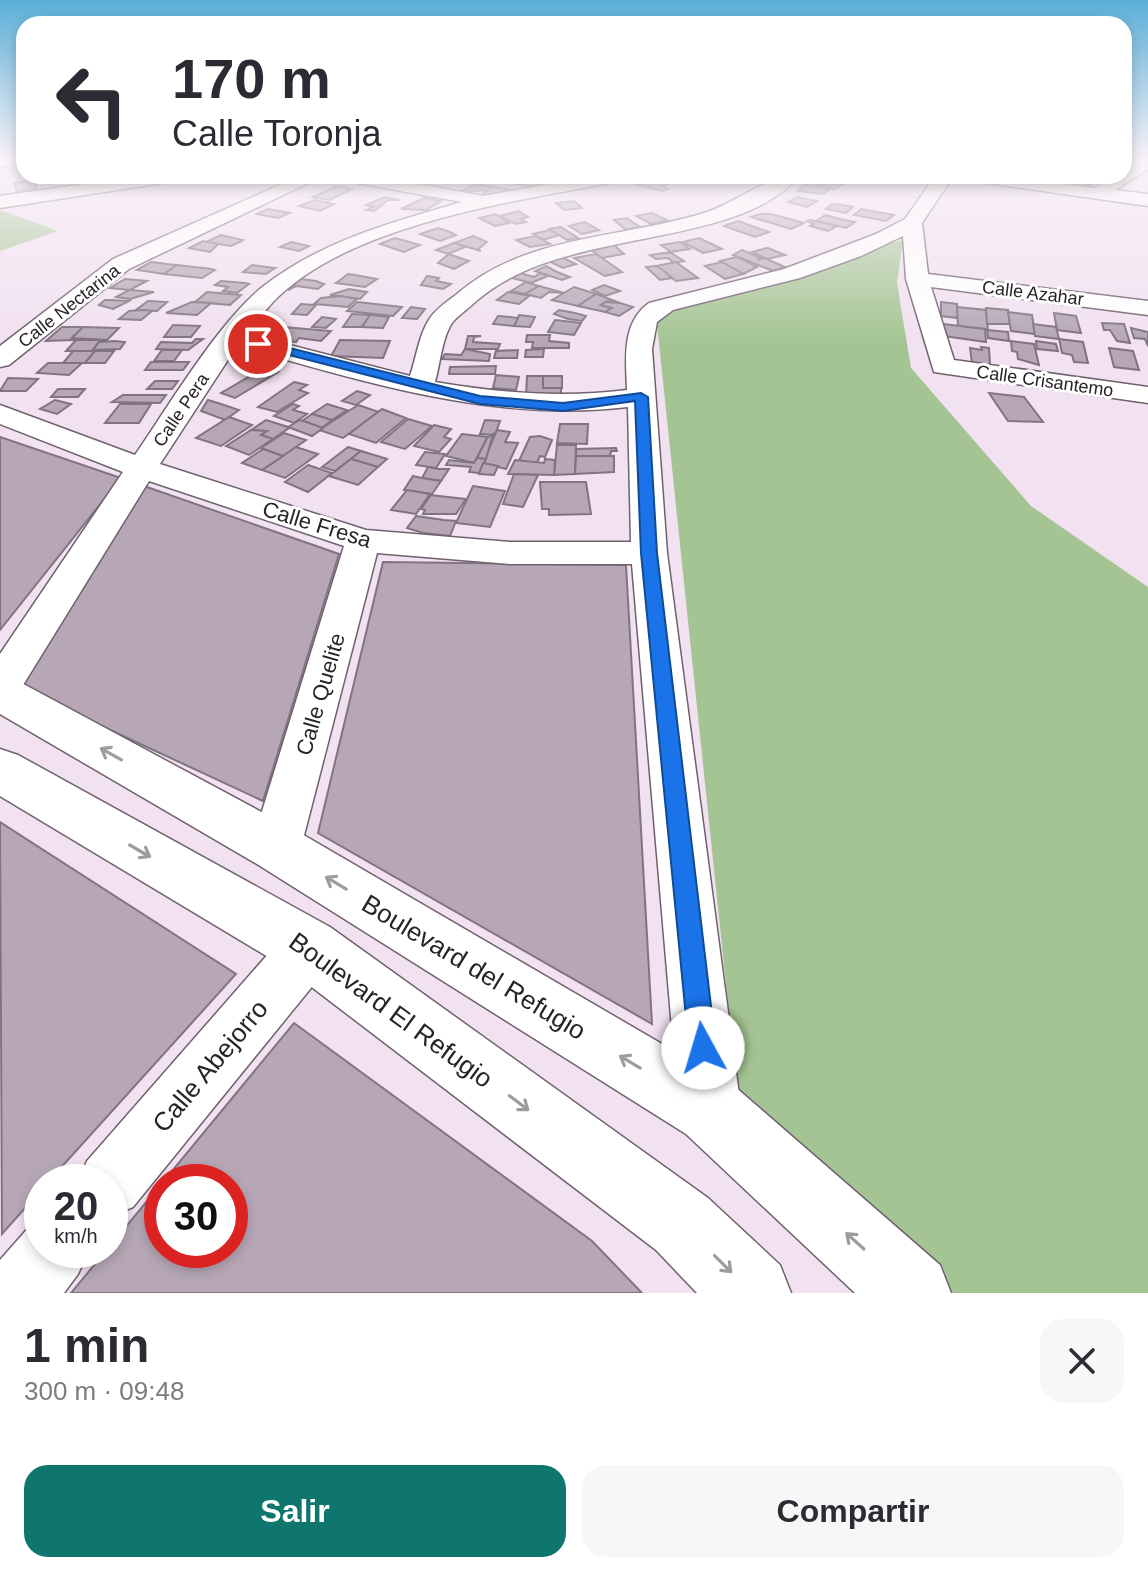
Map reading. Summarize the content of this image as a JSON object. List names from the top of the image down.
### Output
{
  "streets": {
    "main road": ["Boulevard del Refugio", "Boulevard El Refugio"],
    "street": [
      "Calle Azahar",
      "Calle Nectarina",
      "Calle Crisantemo",
      "Calle Pera",
      "Calle Fresa",
      "Calle Quelite",
      "Calle Abejorro"
    ]
  },
  "crossings": [
    ["Calle Azahar", "Calle Crisantemo"],
    ["Calle Pera", "Calle Fresa"],
    ["Calle Pera", "Boulevard del Refugio"],
    ["Calle Fresa", "Calle Quelite"],
    ["Calle Quelite", "Boulevard del Refugio"],
    ["Boulevard El Refugio", "Calle Abejorro"]
  ],
  "one_way": ["Boulevard del Refugio", "Boulevard El Refugio"],
  "page": {
    "turn": ["170 m", "Calle Toronja"],
    "speed": "20 km/h",
    "limit": "30",
    "heading": ["1 min", "300 m · 09:48"],
    "buttons": ["Salir", "Compartir"]
  }
}
